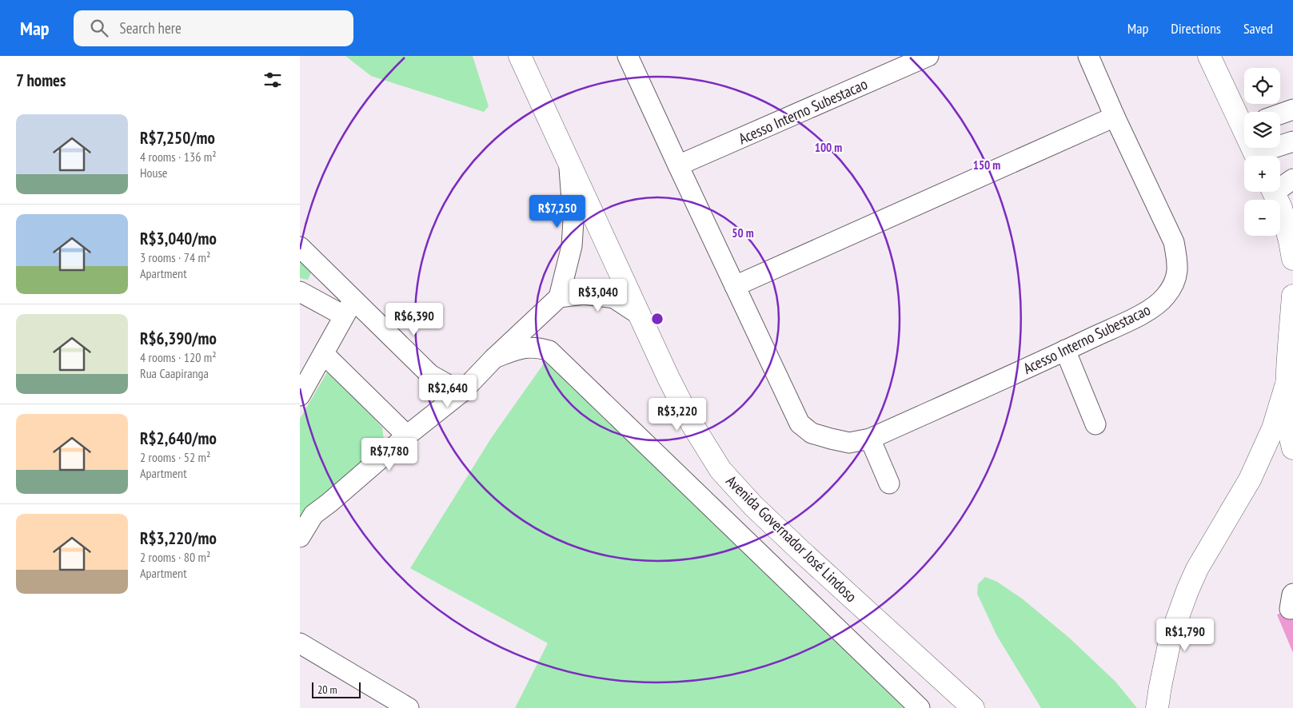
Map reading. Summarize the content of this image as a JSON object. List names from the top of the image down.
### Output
{
  "streets": {
    "main road": ["Avenida Governador José Lindoso"],
    "street": ["Acesso Interno Subestacao"]
  },
  "scale_bar": "20 m",
  "page": {
    "header": "Map",
    "search": "Search here",
    "nav": ["Map", "Directions", "Saved"],
    "heading": "7 homes",
    "map_buttons": ["+", "−"],
    "list": [
      {
        "name": "R$7,250/mo",
        "note": "4 rooms · 136 m² · House"
      },
      {
        "name": "R$3,040/mo",
        "note": "3 rooms · 74 m² · Apartment"
      },
      {
        "name": "R$6,390/mo",
        "note": "4 rooms · 120 m² · Rua Caapiranga"
      },
      {
        "name": "R$2,640/mo",
        "note": "2 rooms · 52 m² · Apartment"
      },
      {
        "name": "R$3,220/mo",
        "note": "2 rooms · 80 m² · Apartment"
      }
    ],
    "price": [
      "R$7,250",
      "R$3,040",
      "R$6,390",
      "R$2,640",
      "R$3,220",
      "R$7,780",
      "R$1,790"
    ],
    "scale": "20 m"
  },
  "rings": ["100 m", "150 m", "50 m"]
}
